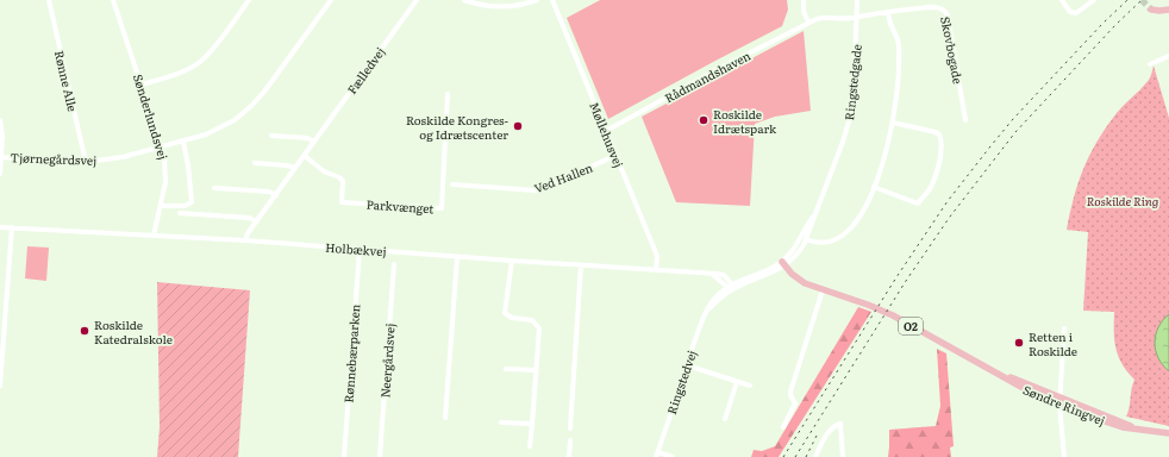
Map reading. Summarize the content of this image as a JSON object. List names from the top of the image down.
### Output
{
  "streets": {
    "main road": ["O2", "Søndre Ringvej"],
    "street": [
      "Skovbogade",
      "Fælledvej",
      "Rådmandshaven",
      "Rønne Alle",
      "Ringstedgade",
      "Sønderlundsvej",
      "Møllehusvej",
      "Tjørnegårdsvej",
      "Ved Hallen",
      "Parkvænget",
      "Holbækvej",
      "Rønnebærparken",
      "Neergårdsvej",
      "Ringstedvej"
    ]
  },
  "crossings": [
    ["Skovbogade", "Rådmandshaven"],
    ["Skovbogade", "Ringstedgade"],
    ["Fælledvej", "Parkvænget"],
    ["Fælledvej", "Holbækvej"],
    ["Rådmandshaven", "Ringstedgade"],
    ["Rådmandshaven", "Møllehusvej"],
    ["Rønne Alle", "Tjørnegårdsvej"],
    ["Ringstedgade", "Ringstedvej"],
    ["Ringstedgade", "Søndre Ringvej"],
    ["Sønderlundsvej", "Tjørnegårdsvej"],
    ["Sønderlundsvej", "Holbækvej"],
    ["Møllehusvej", "Ved Hallen"],
    ["Møllehusvej", "Holbækvej"],
    ["Holbækvej", "Rønnebærparken"],
    ["Holbækvej", "Ringstedvej"],
    ["Ringstedvej", "Søndre Ringvej"]
  ],
  "parks": ["Roskilde Ring"],
  "places": [
    "Roskilde Idrætspark",
    "Roskilde Kongres- og Idrætscenter",
    "Roskilde Katedralskole",
    "Retten i Roskilde"
  ]
}
